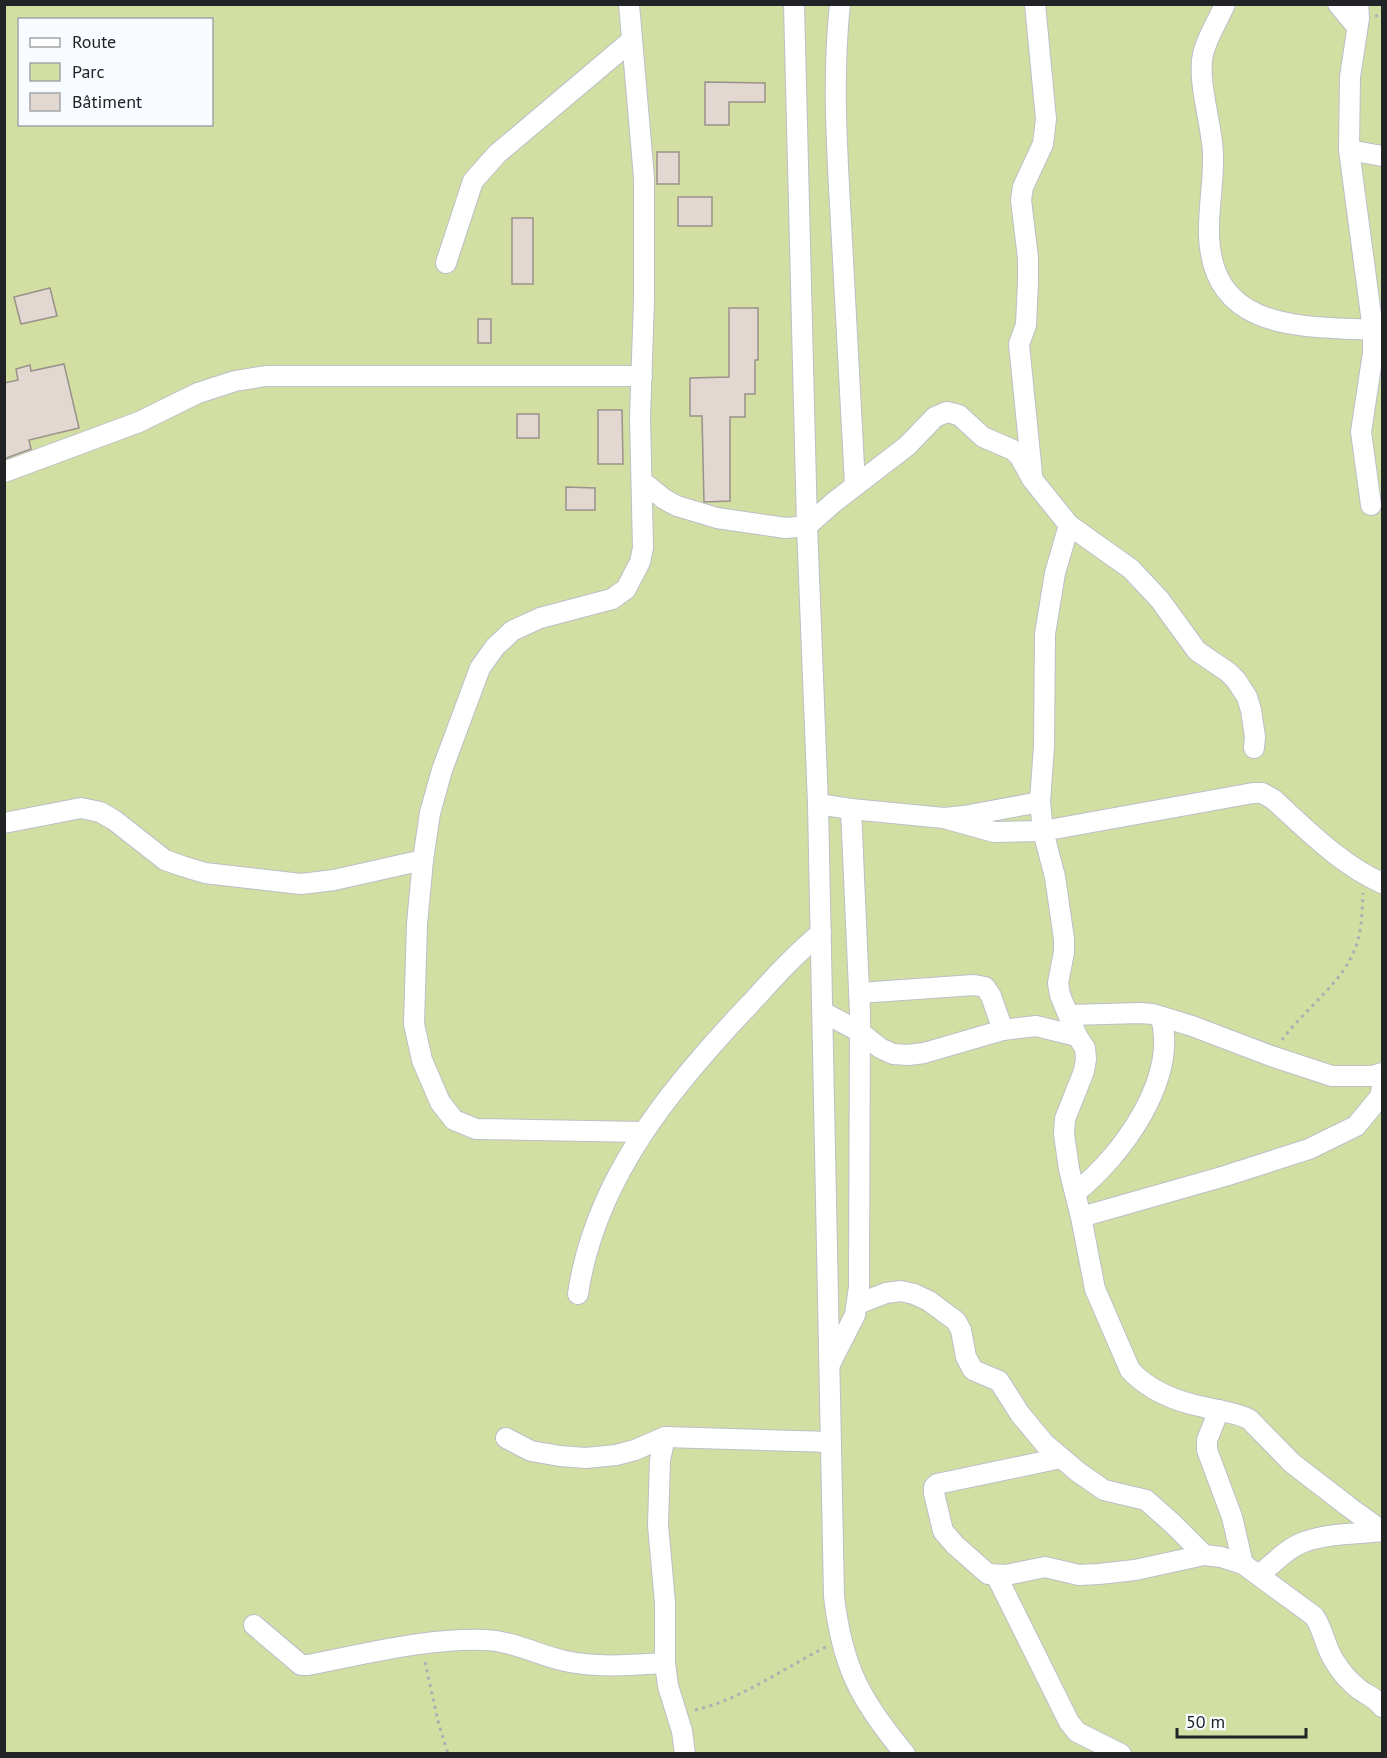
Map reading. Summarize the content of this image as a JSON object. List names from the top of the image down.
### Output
{
  "legend": ["Route", "Parc", "Bâtiment"],
  "scale_bar": "50 m"
}
